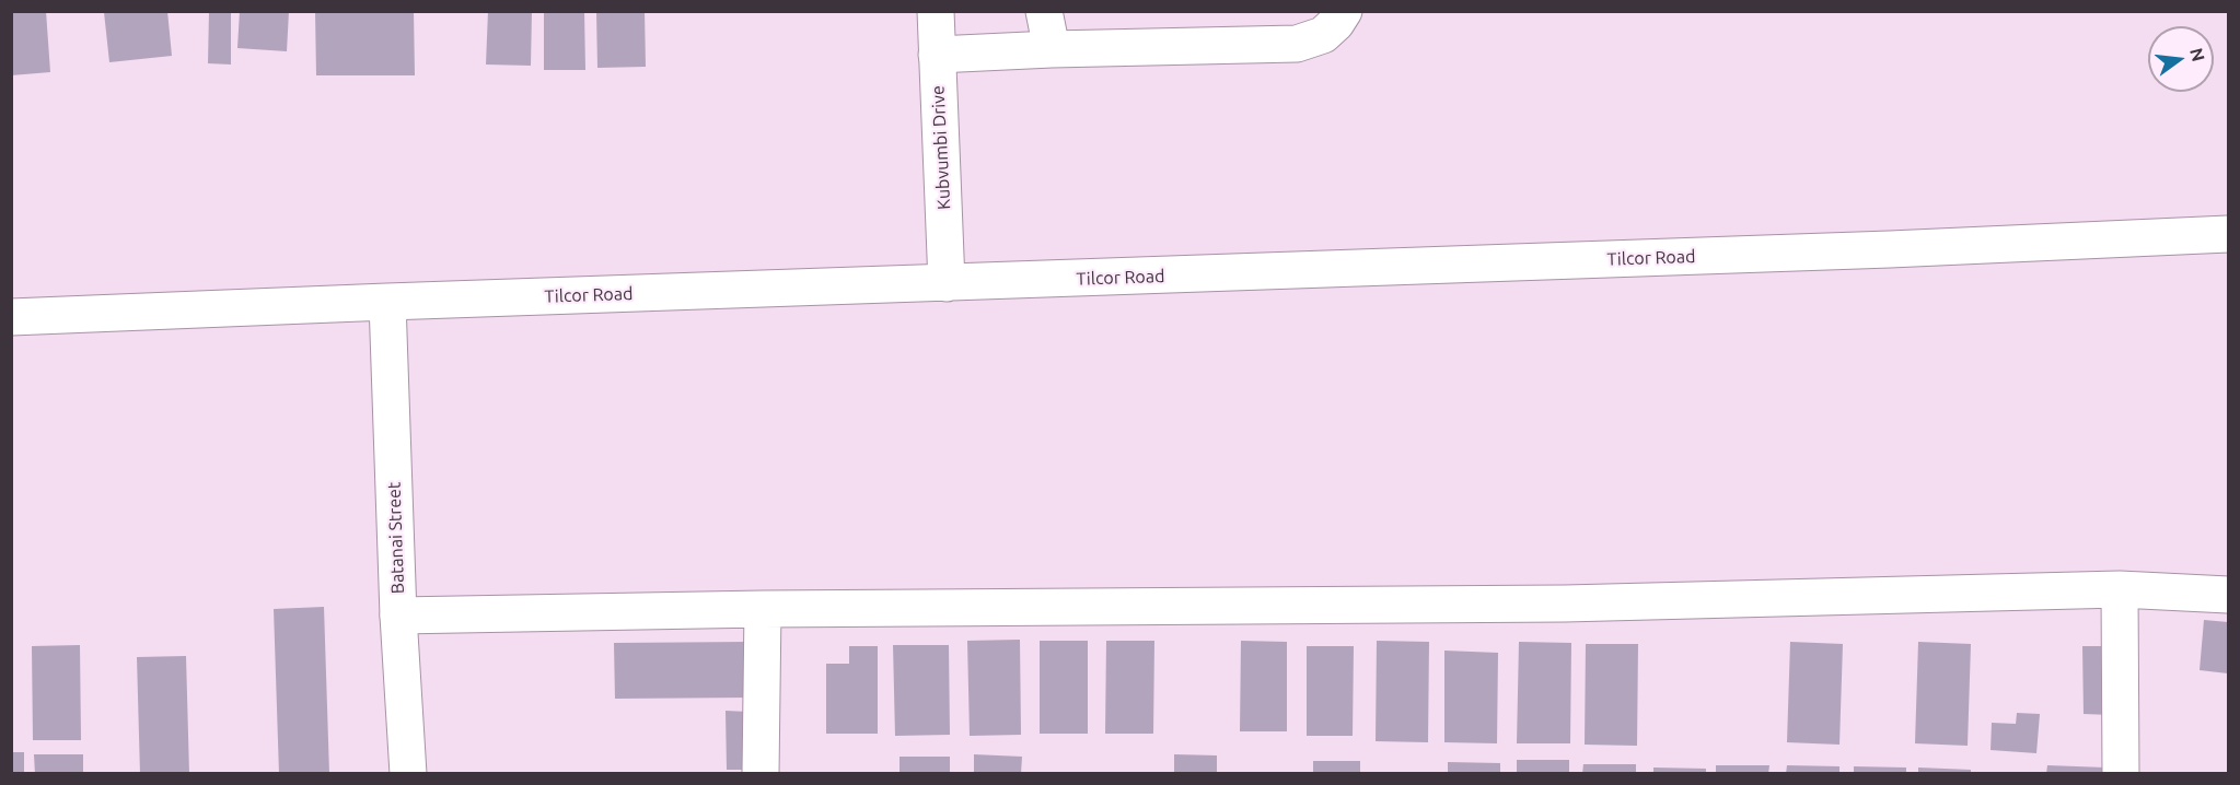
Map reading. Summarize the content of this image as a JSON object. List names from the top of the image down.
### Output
{
  "streets": {
    "street": ["Kubvumbi Drive", "Tilcor Road", "Batanai Street"]
  },
  "crossings": [
    ["Kubvumbi Drive", "Tilcor Road"],
    ["Tilcor Road", "Batanai Street"]
  ],
  "north": "right"
}
